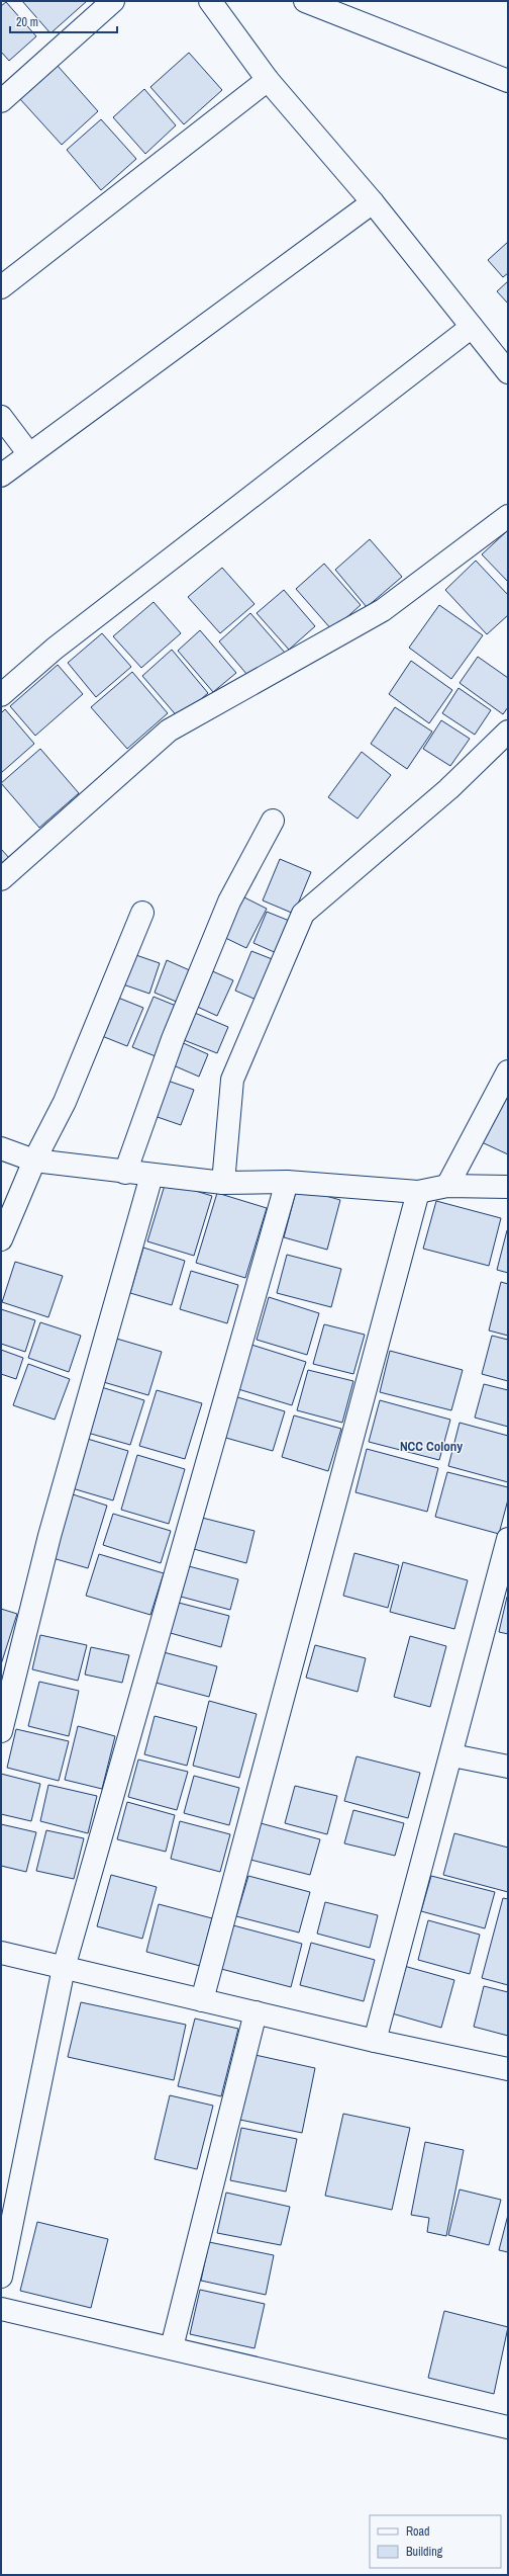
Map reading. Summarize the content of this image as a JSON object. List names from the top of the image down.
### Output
{
  "districts": ["NCC Colony"],
  "legend": ["Road", "Building"],
  "scale_bar": "20 m"
}
